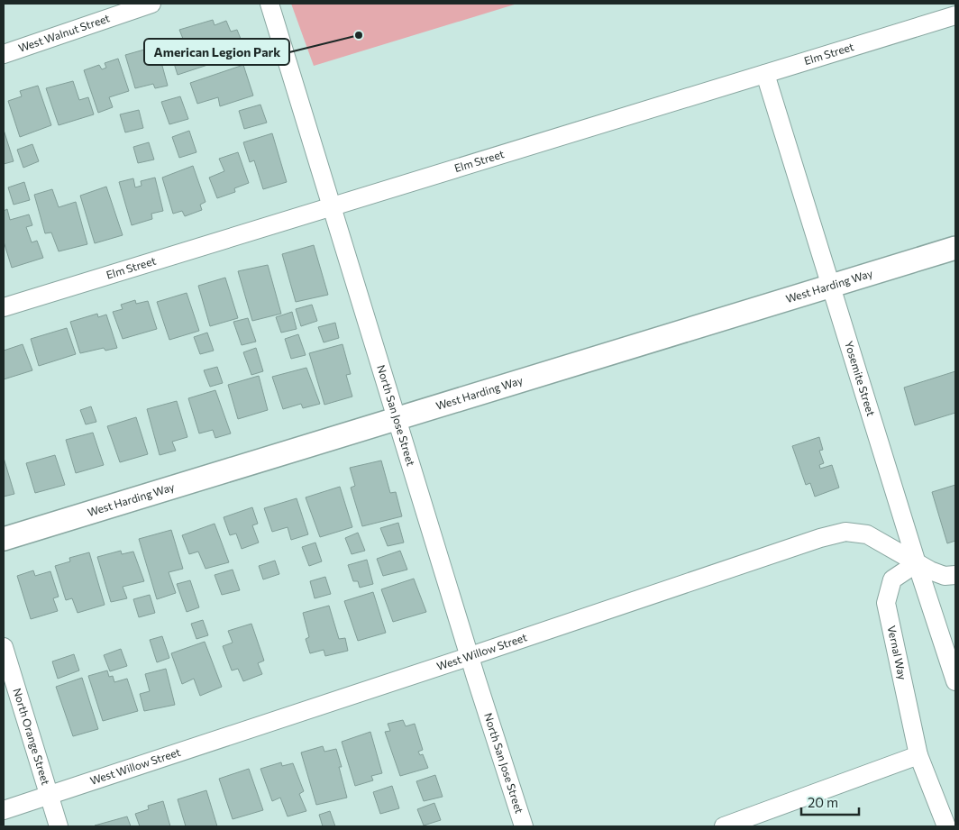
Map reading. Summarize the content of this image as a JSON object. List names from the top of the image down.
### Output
{
  "streets": {
    "street": [
      "West Walnut Street",
      "Elm Street",
      "West Harding Way",
      "Yosemite Street",
      "North San Jose Street",
      "West Willow Street",
      "Vernal Way",
      "North Orange Street"
    ]
  },
  "crossings": [
    ["Elm Street", "Yosemite Street"],
    ["Elm Street", "North San Jose Street"],
    ["West Harding Way", "Yosemite Street"],
    ["West Harding Way", "North San Jose Street"],
    ["Yosemite Street", "West Willow Street"],
    ["Yosemite Street", "Vernal Way"],
    ["North San Jose Street", "West Willow Street"],
    ["West Willow Street", "Vernal Way"],
    ["West Willow Street", "North Orange Street"]
  ],
  "places": ["American Legion Park"],
  "scale_bar": "20 m"
}
